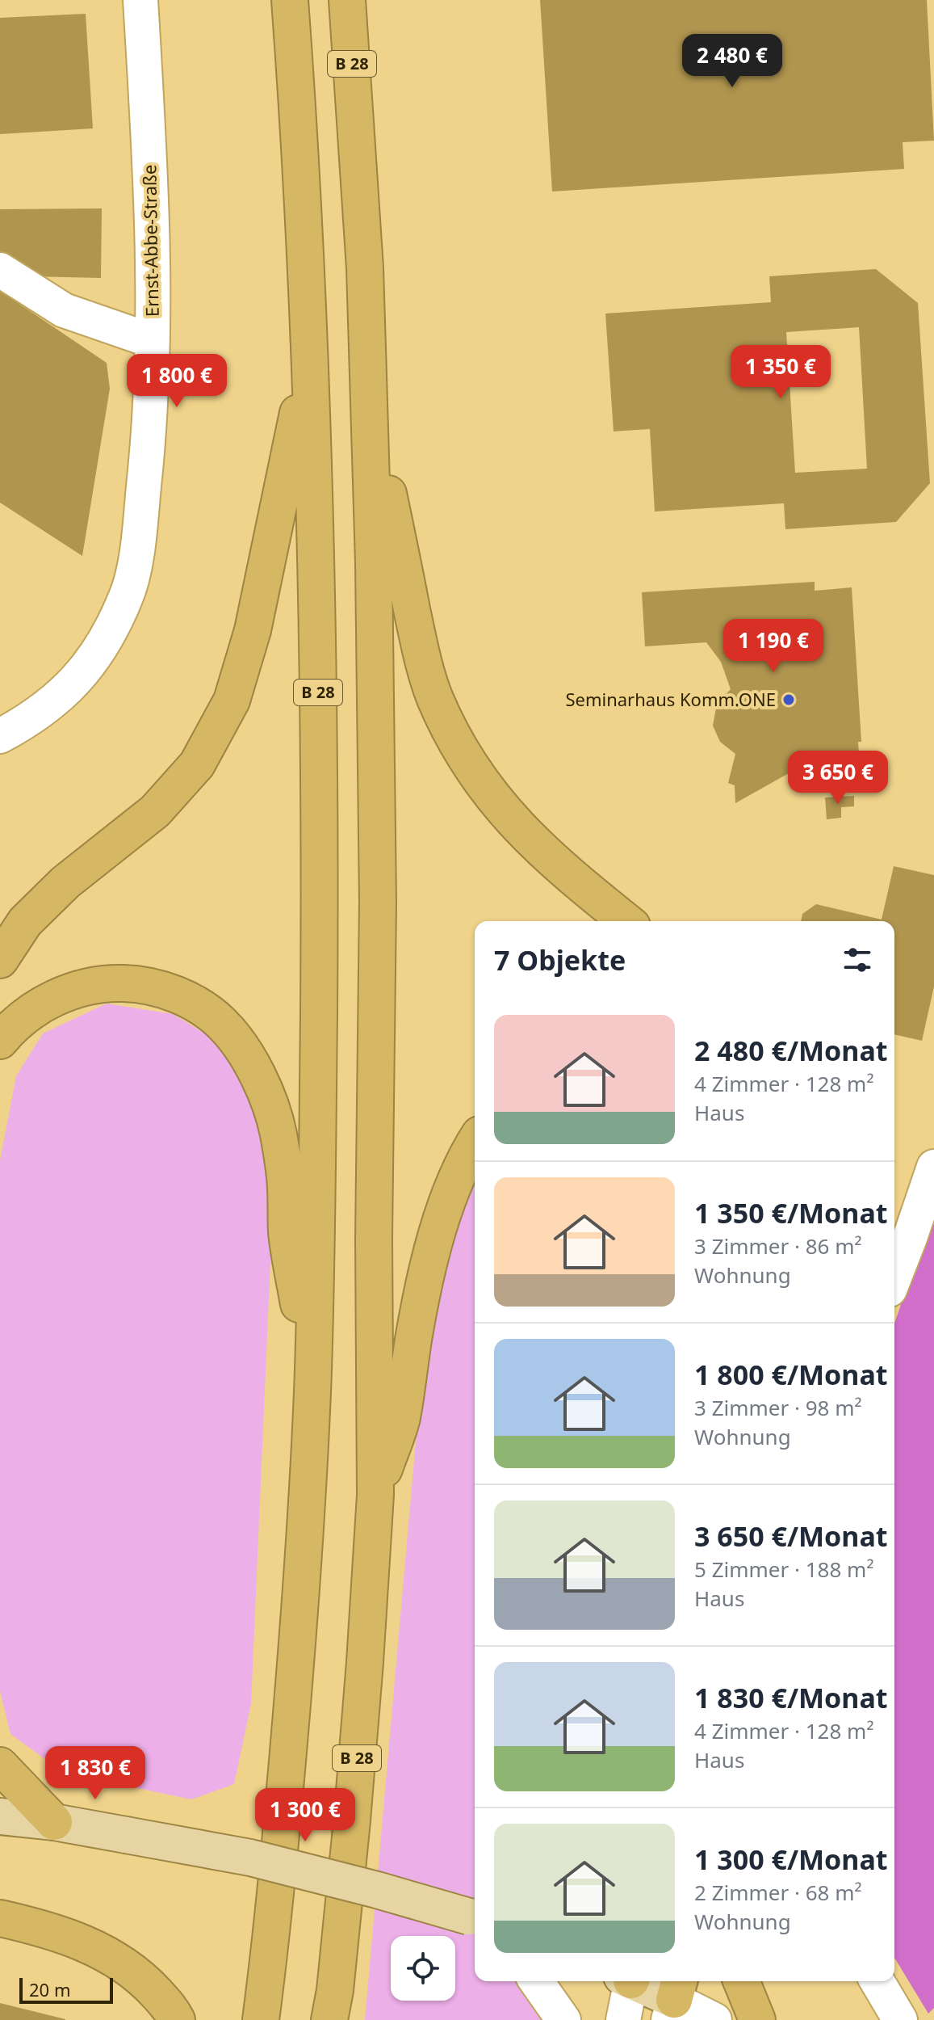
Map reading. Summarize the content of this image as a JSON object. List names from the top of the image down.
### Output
{
  "streets": {
    "highway": ["B 28"],
    "street": ["Ernst-Abbe-Straße"]
  },
  "places": ["Seminarhaus Komm.ONE"],
  "scale_bar": "20 m",
  "page": {
    "price": [
      "2 480 €",
      "1 350 €",
      "1 800 €",
      "1 190 €",
      "3 650 €",
      "1 830 €",
      "1 300 €"
    ],
    "heading": "7 Objekte",
    "list": [
      {
        "name": "2 480 €/Monat",
        "note": "4 Zimmer · 128 m² · Haus"
      },
      {
        "name": "1 350 €/Monat",
        "note": "3 Zimmer · 86 m² · Wohnung"
      },
      {
        "name": "1 800 €/Monat",
        "note": "3 Zimmer · 98 m² · Wohnung"
      },
      {
        "name": "3 650 €/Monat",
        "note": "5 Zimmer · 188 m² · Haus"
      },
      {
        "name": "1 830 €/Monat",
        "note": "4 Zimmer · 128 m² · Haus"
      },
      {
        "name": "1 300 €/Monat",
        "note": "2 Zimmer · 68 m² · Wohnung"
      }
    ],
    "scale": "20 m"
  }
}
